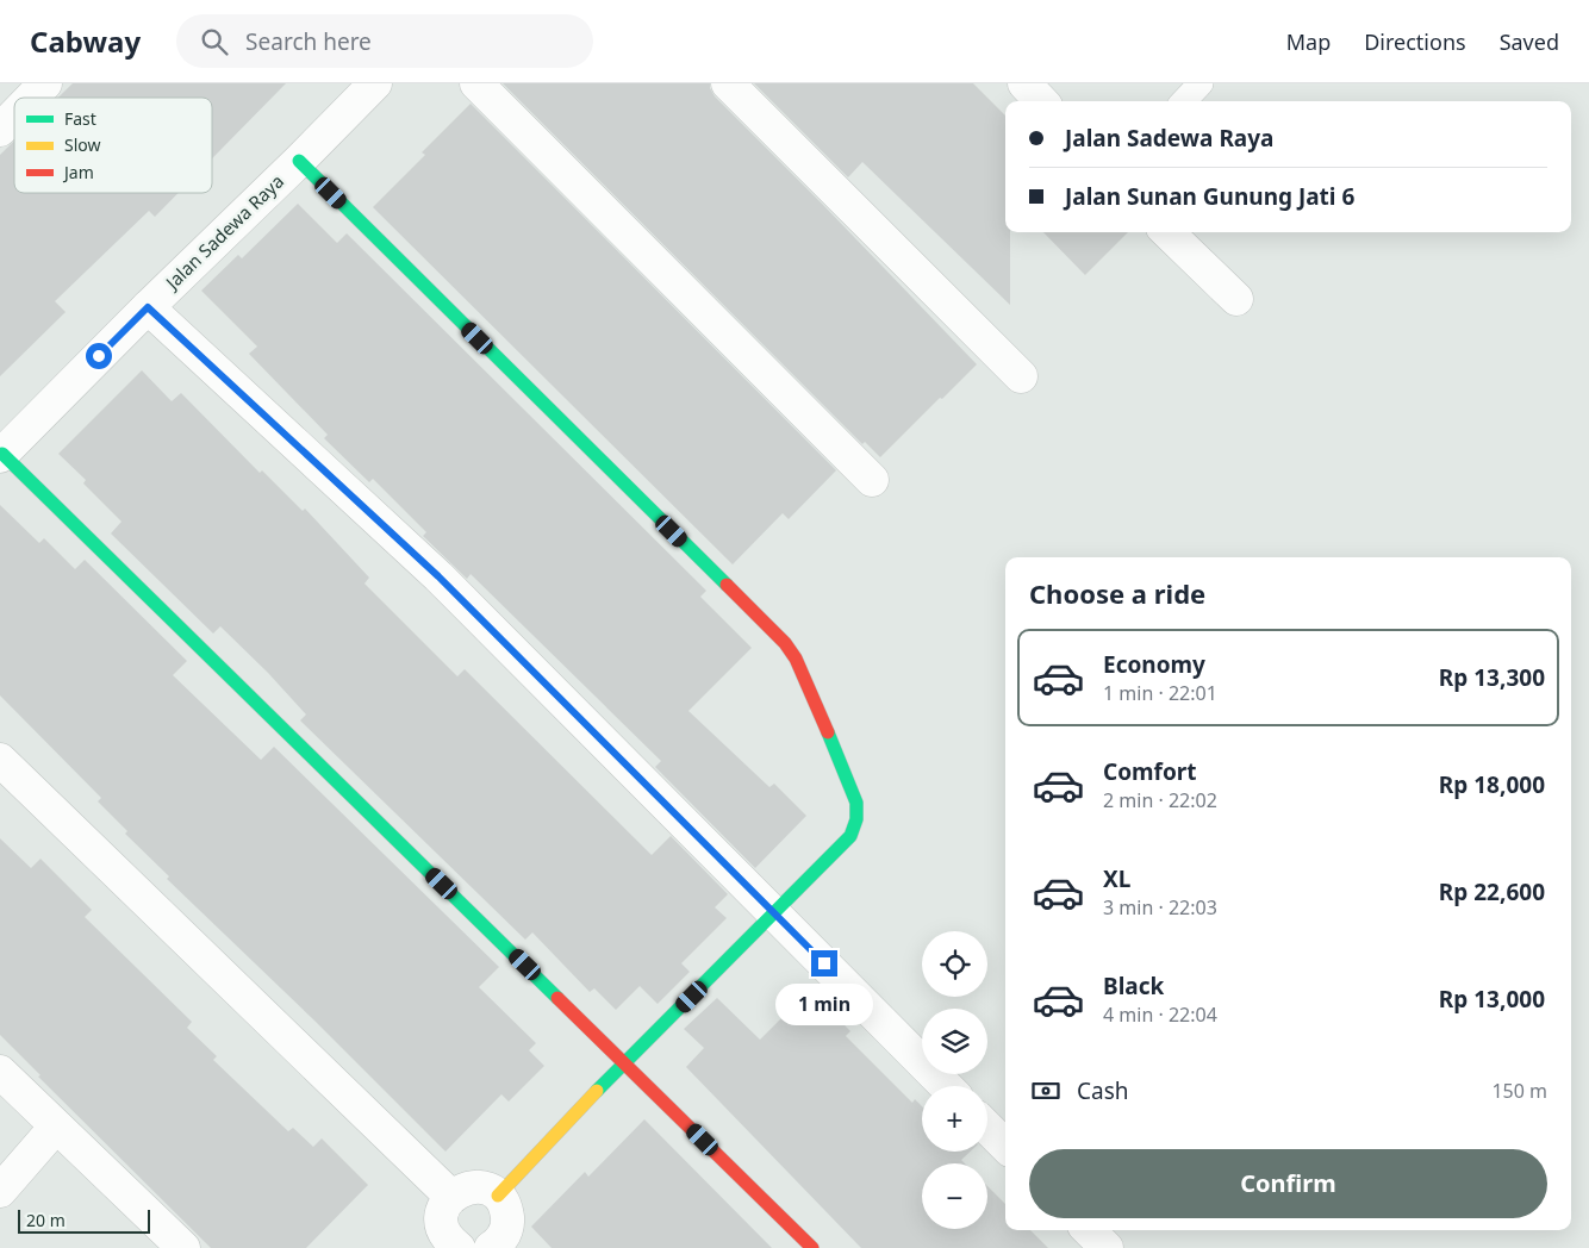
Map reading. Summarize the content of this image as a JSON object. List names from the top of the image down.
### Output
{
  "streets": {
    "street": ["Jalan Sadewa Raya"]
  },
  "legend": ["Fast", "Slow", "Jam"],
  "scale_bar": "20 m",
  "page": {
    "header": "Cabway",
    "search": "Search here",
    "nav": ["Map", "Directions", "Saved"],
    "banner": ["Jalan Sadewa Raya", "Jalan Sunan Gunung Jati 6"],
    "heading": "Choose a ride",
    "list": [
      {
        "name": "Economy",
        "note": "1 min · 22:01",
        "value": "Rp 13,300"
      },
      {
        "name": "Comfort",
        "note": "2 min · 22:02",
        "value": "Rp 18,000"
      },
      {
        "name": "XL",
        "note": "3 min · 22:03",
        "value": "Rp 22,600"
      },
      {
        "name": "Black",
        "note": "4 min · 22:04",
        "value": "Rp 13,000"
      }
    ],
    "map_buttons": ["+", "−"],
    "bubble": "1 min",
    "pay": ["Cash", "150 m"],
    "buttons": "Confirm",
    "scale": "20 m"
  }
}
